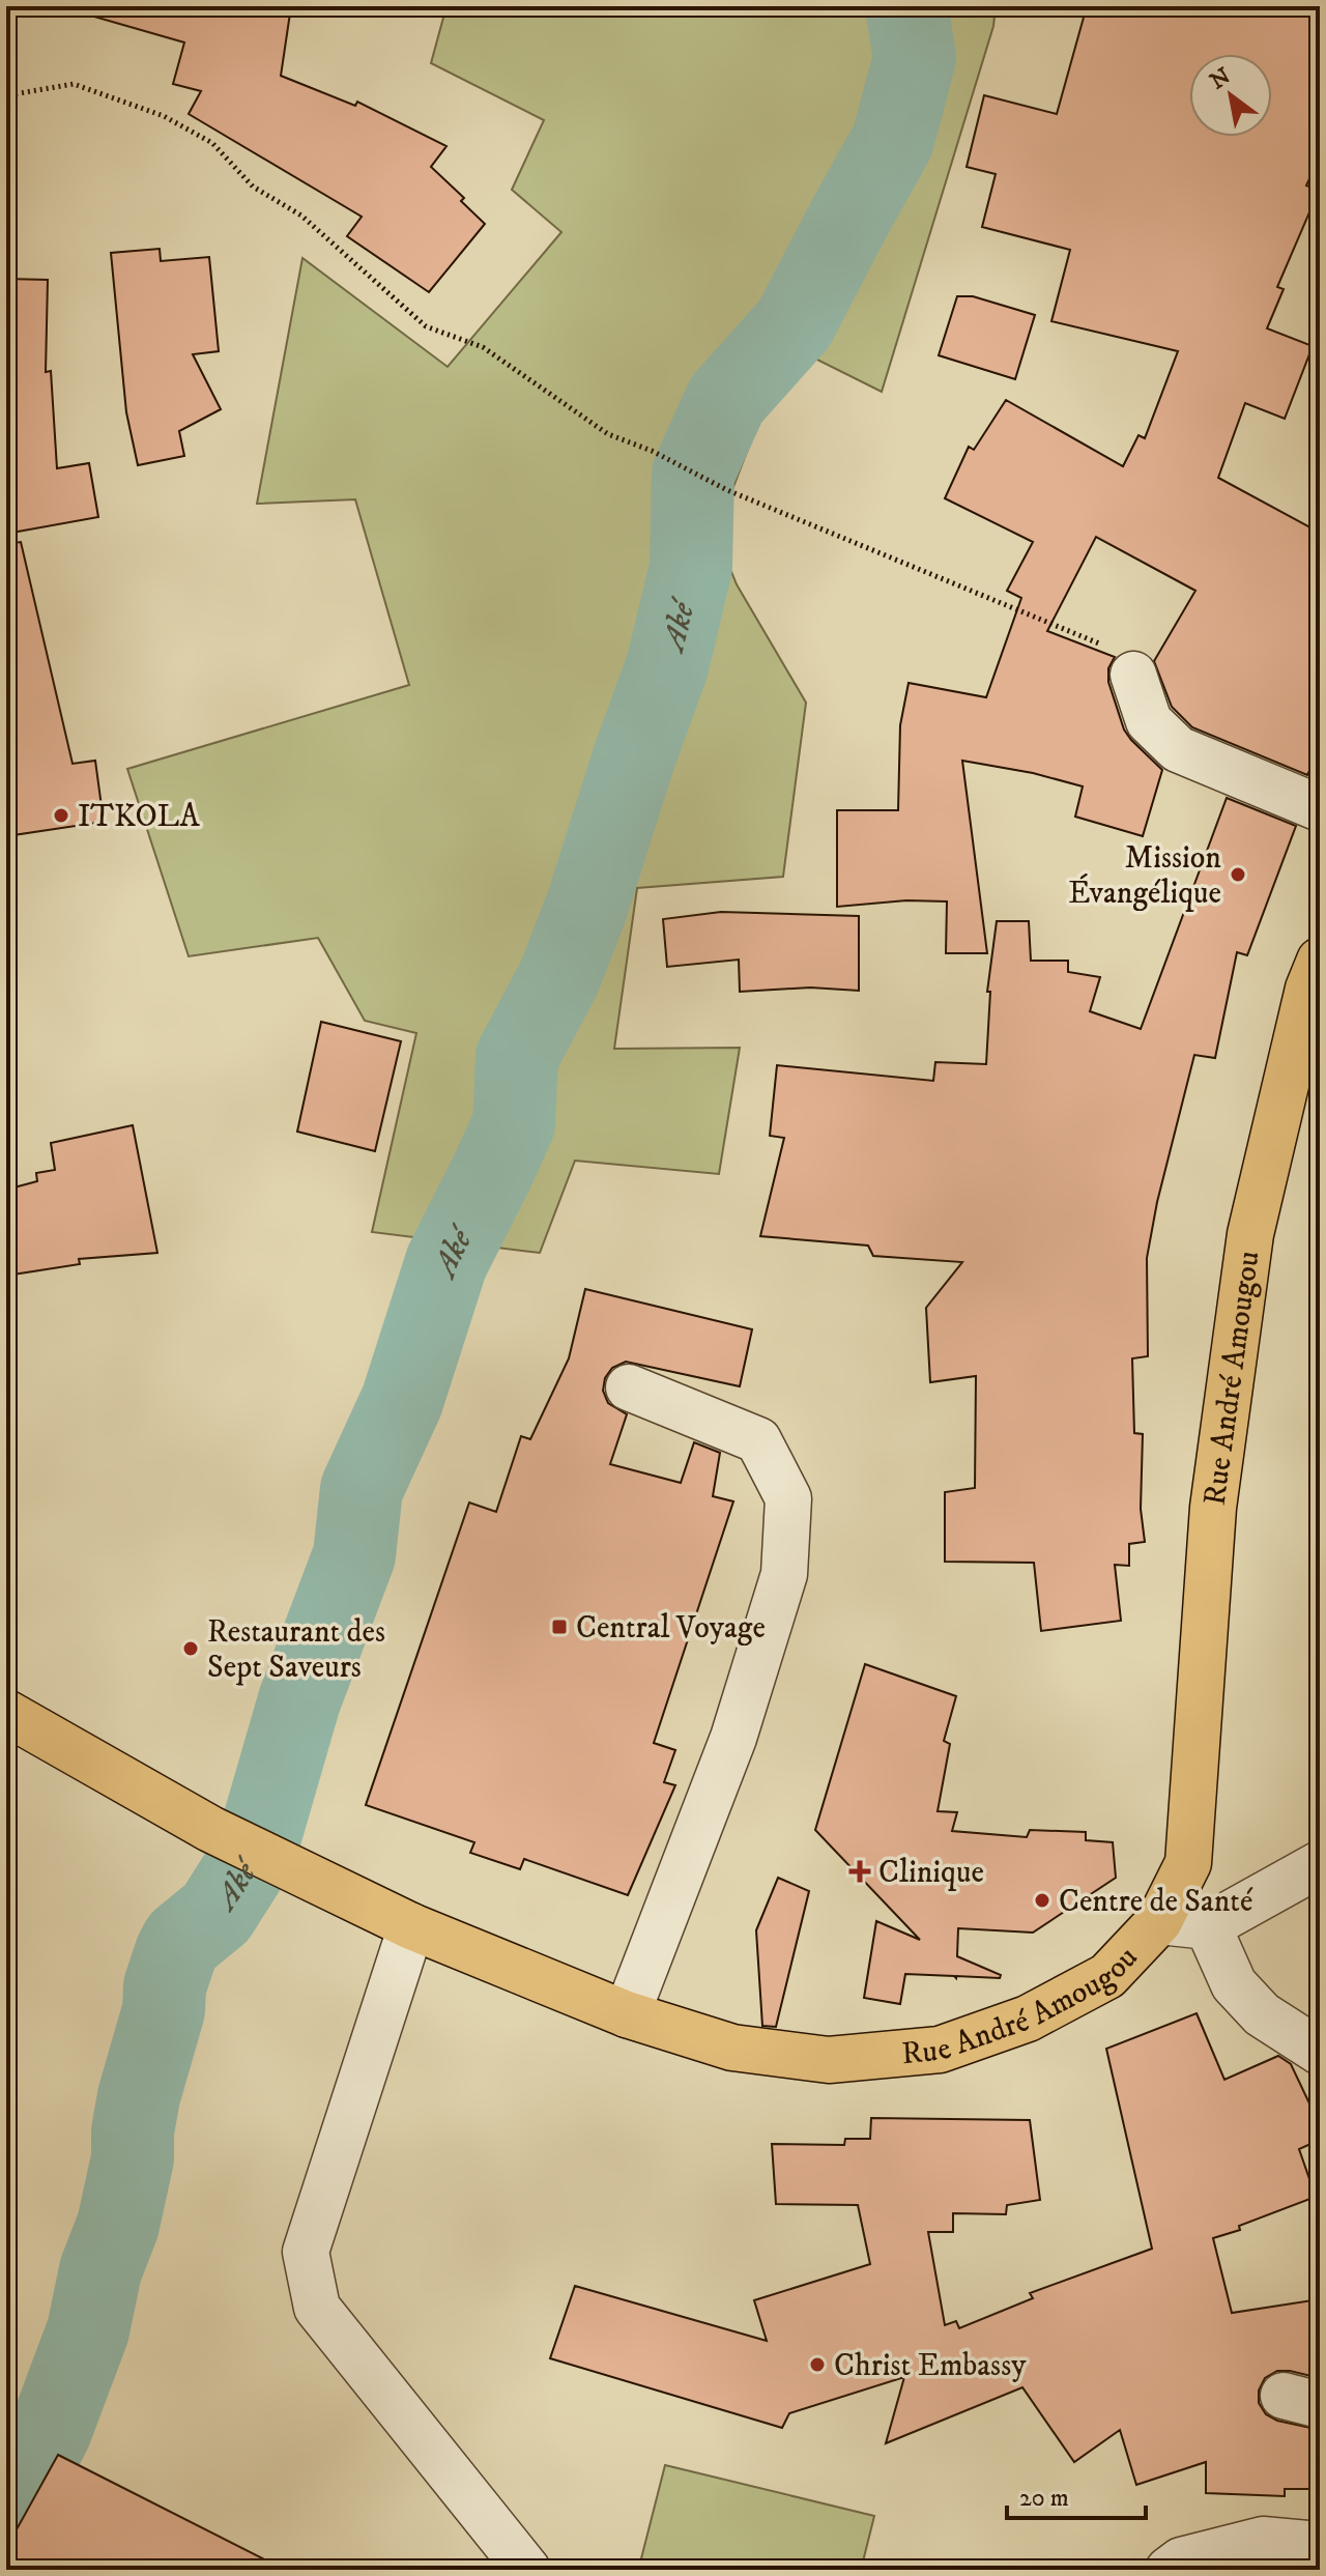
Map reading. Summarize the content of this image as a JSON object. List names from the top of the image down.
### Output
{
  "streets": {
    "main road": ["Rue André Amougou"]
  },
  "water": ["Aké"],
  "places": {
    "other": [
      "ITKOLA",
      "Mission Évangélique",
      "Restaurant des Sept Saveurs",
      "Centre de Santé",
      "Christ Embassy"
    ],
    "transit": ["Central Voyage"],
    "health": ["Clinique"]
  },
  "scale_bar": "20 m",
  "north": "top left"
}
